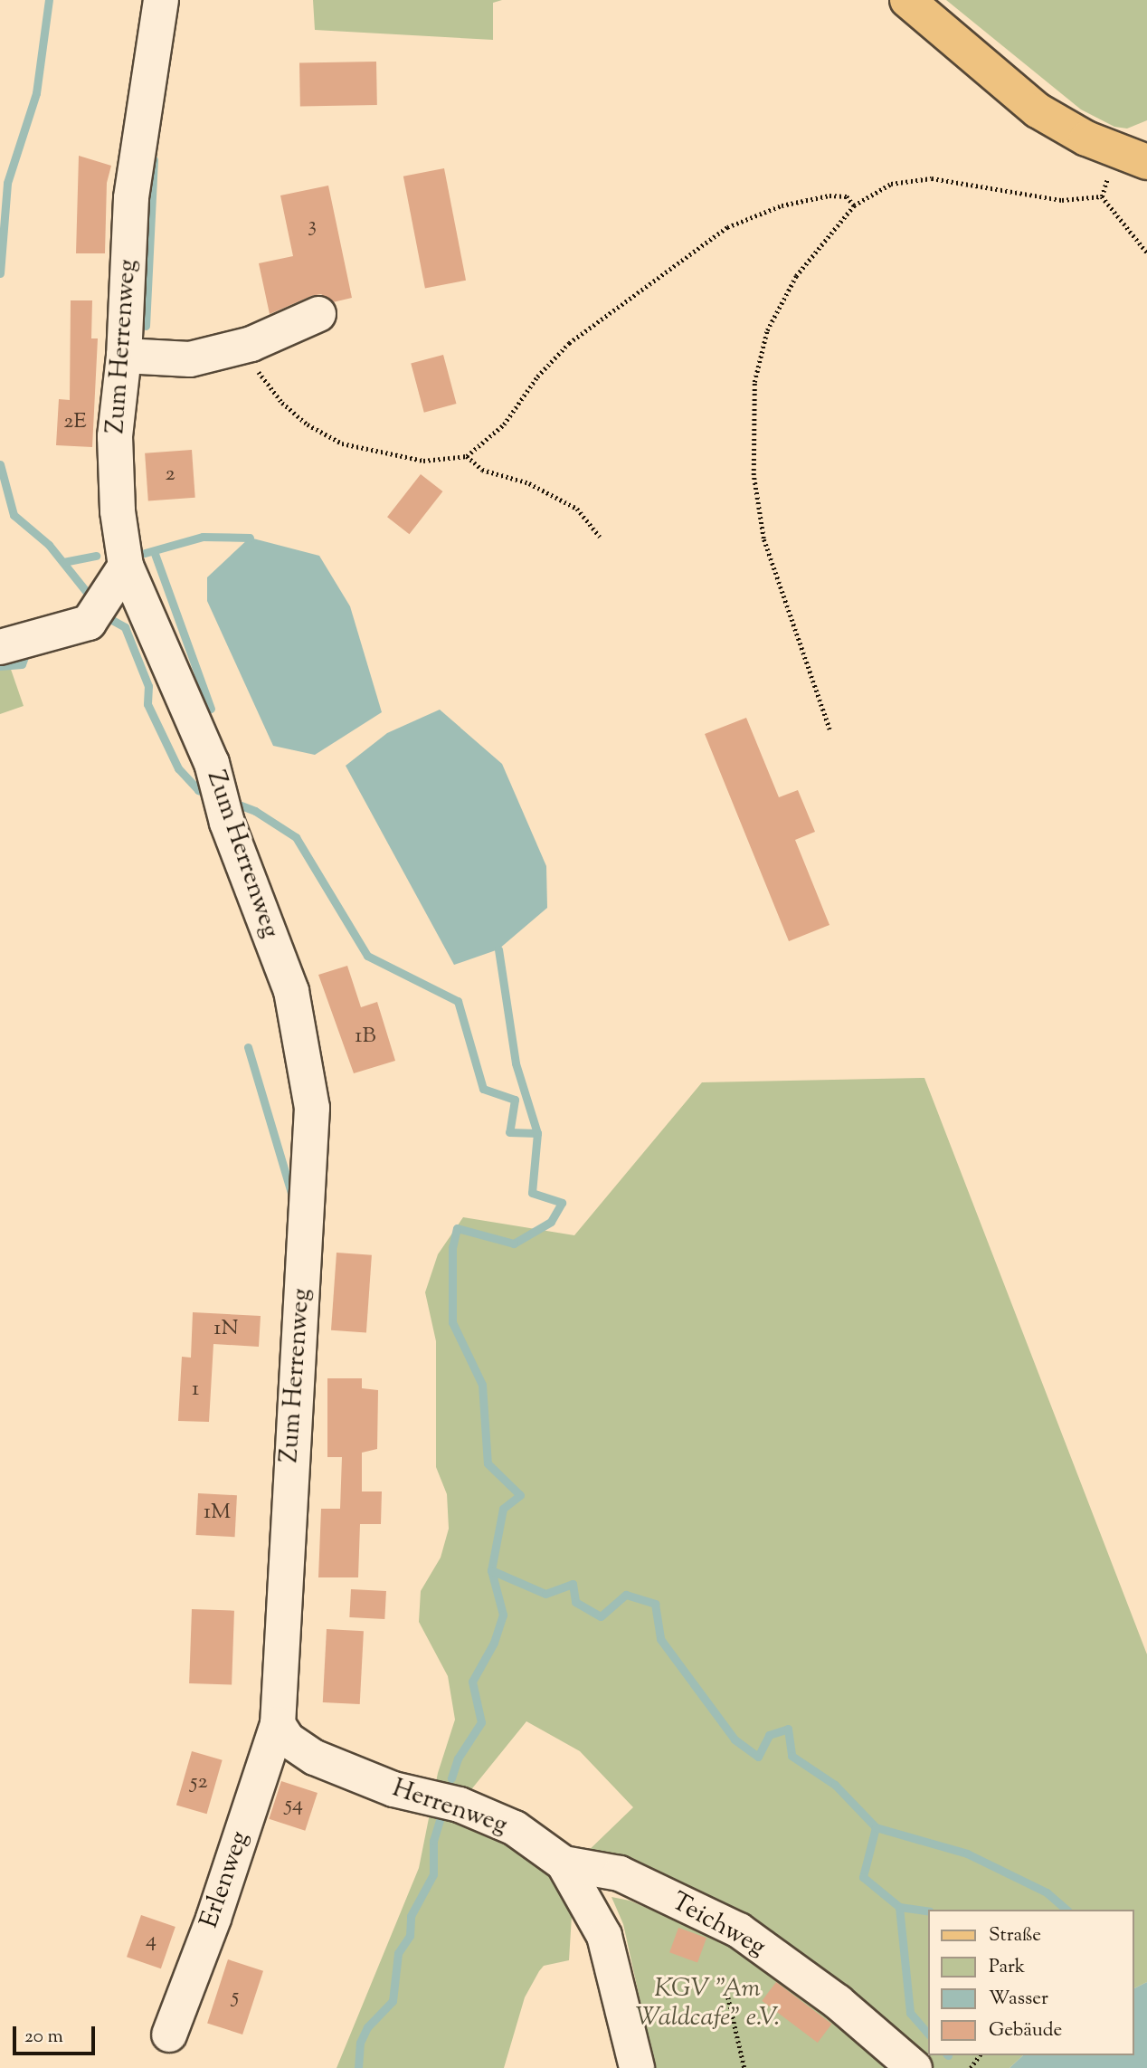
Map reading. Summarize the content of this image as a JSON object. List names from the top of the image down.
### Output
{
  "streets": {
    "street": [
      "Zum Herrenweg",
      "Herrenweg",
      "Erlenweg",
      "Teichweg"
    ]
  },
  "crossings": [
    ["Zum Herrenweg", "Herrenweg"],
    ["Zum Herrenweg", "Erlenweg"],
    ["Herrenweg", "Erlenweg"],
    ["Herrenweg", "Teichweg"]
  ],
  "parks": ["KGV \"Am Waldcafe\" e.V."],
  "house_numbers": [
    "3",
    "2E",
    "2",
    "1B",
    "1N",
    "1",
    "1M",
    "52",
    "54",
    "4",
    "5"
  ],
  "legend": [
    "Straße",
    "Park",
    "Wasser",
    "Gebäude"
  ],
  "scale_bar": "20 m"
}
